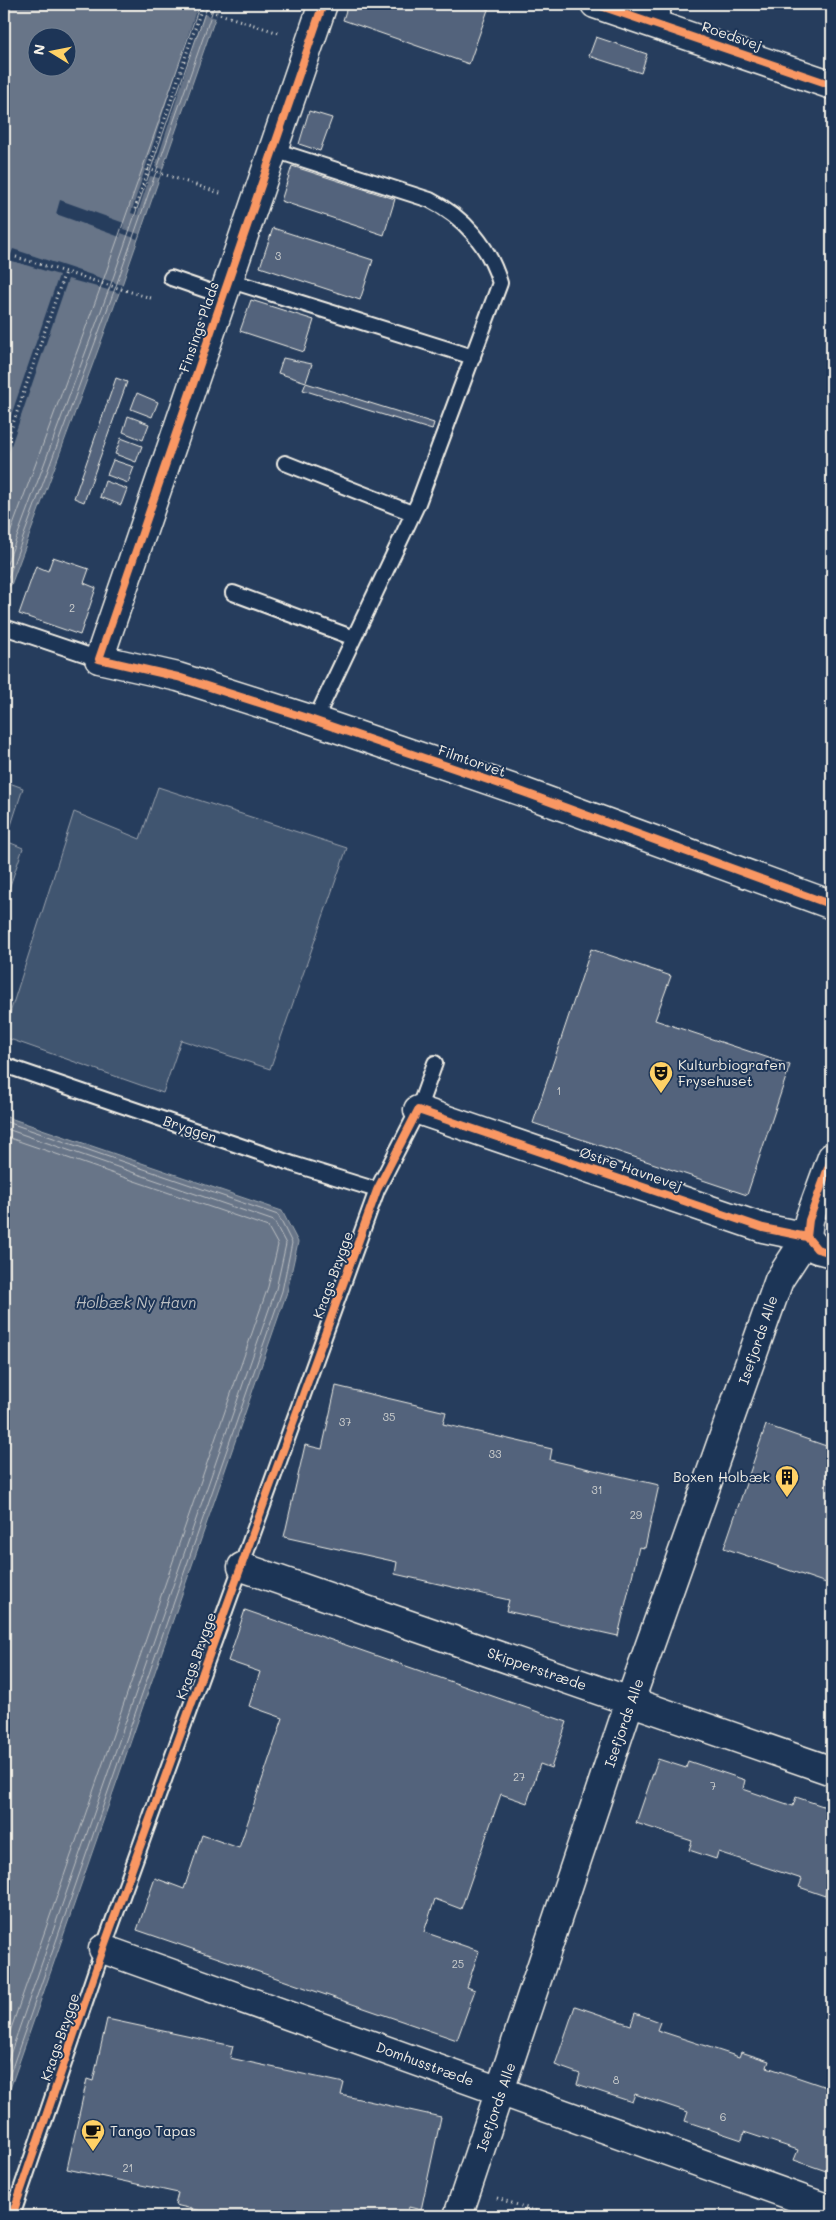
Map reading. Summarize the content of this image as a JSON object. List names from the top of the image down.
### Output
{
  "streets": {
    "street": [
      "Roedsvej",
      "Finsings Plads",
      "Filmtorvet",
      "Østre Havnevej",
      "Isefjords Alle",
      "Skipperstræde",
      "Domhusstræde"
    ],
    "lane": ["Bryggen", "Krags Brygge"]
  },
  "crossings": [
    ["Finsings Plads", "Filmtorvet"],
    ["Bryggen", "Krags Brygge"],
    ["Østre Havnevej", "Krags Brygge"],
    ["Østre Havnevej", "Isefjords Alle"],
    ["Krags Brygge", "Skipperstræde"],
    ["Krags Brygge", "Domhusstræde"],
    ["Isefjords Alle", "Skipperstræde"],
    ["Isefjords Alle", "Domhusstræde"]
  ],
  "water": ["Holbæk Ny Havn"],
  "places": {
    "theatre": ["Kulturbiografen Frysehuset"],
    "building": ["Boxen Holbæk"],
    "cafe": ["Tango Tapas"]
  },
  "house_numbers": [
    "3",
    "2",
    "1",
    "35",
    "37",
    "33",
    "31",
    "29",
    "27",
    "7",
    "25",
    "8",
    "6",
    "21"
  ],
  "north": "left"
}
